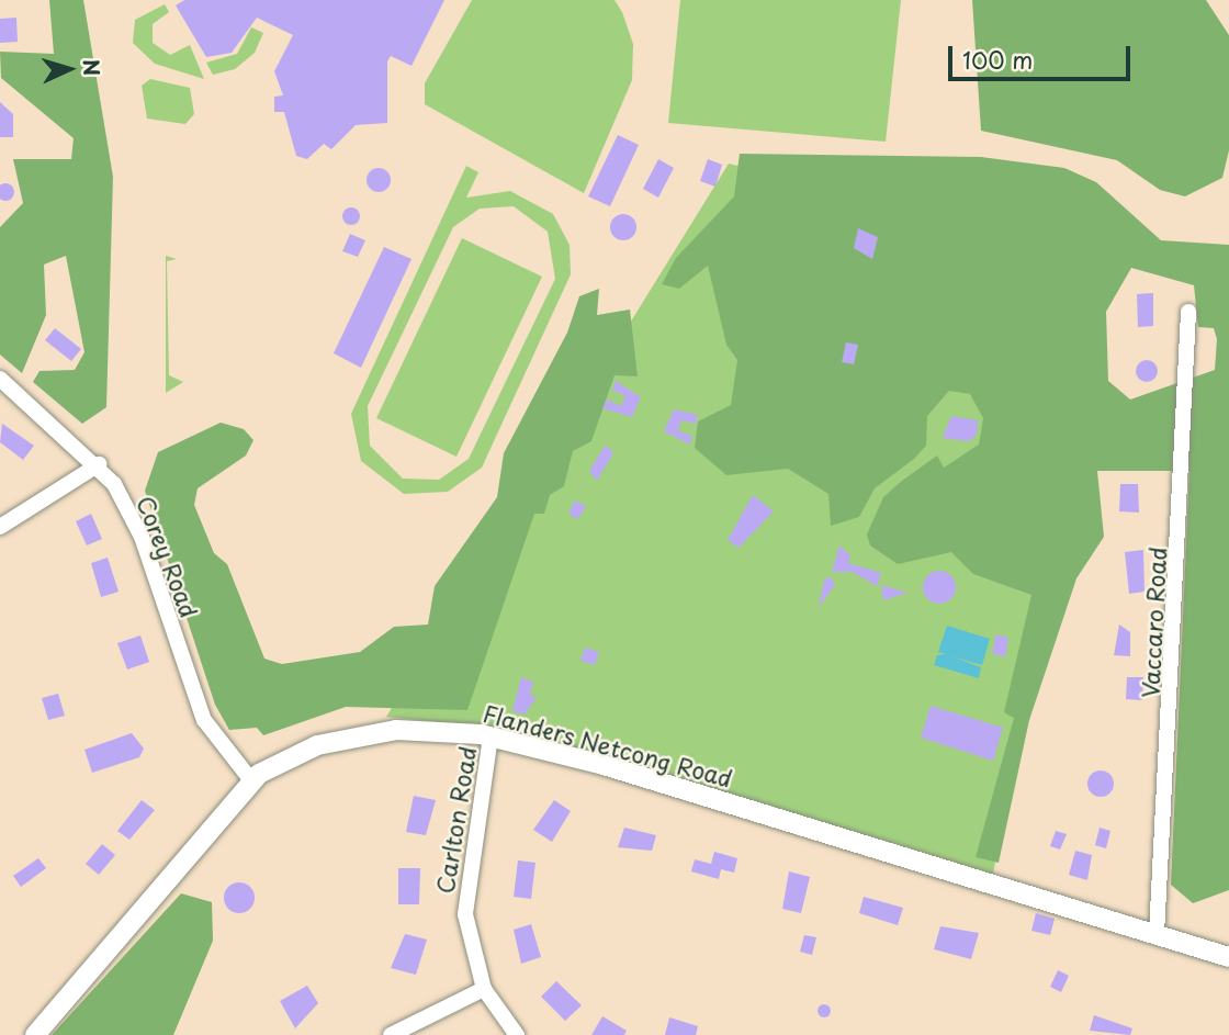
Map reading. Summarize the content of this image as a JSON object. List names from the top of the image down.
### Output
{
  "streets": {
    "main road": ["Flanders Netcong Road"],
    "street": ["Corey Road", "Vaccaro Road", "Carlton Road"]
  },
  "crossings": [
    ["Corey Road", "Flanders Netcong Road"],
    ["Vaccaro Road", "Flanders Netcong Road"],
    ["Flanders Netcong Road", "Carlton Road"]
  ],
  "scale_bar": "100 m",
  "north": "right"
}
